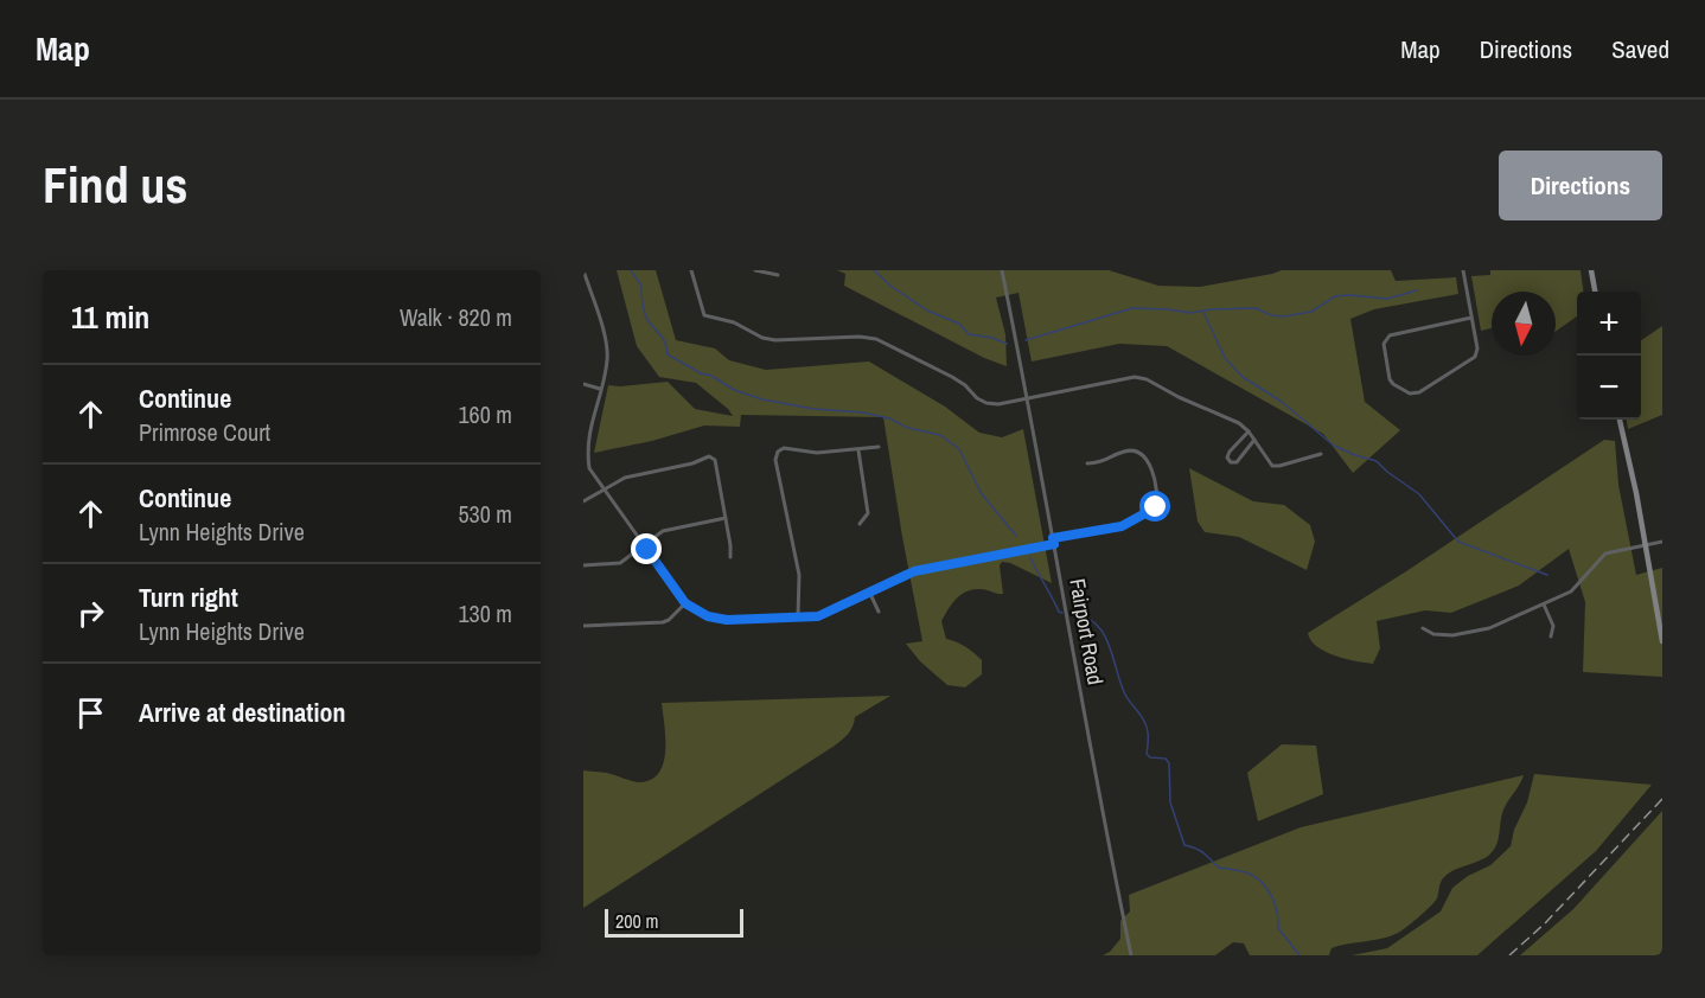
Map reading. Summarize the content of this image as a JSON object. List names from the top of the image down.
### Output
{
  "streets": {
    "street": ["Fairport Road"]
  },
  "scale_bar": "200 m",
  "north": "bottom",
  "page": {
    "header": "Map",
    "nav": ["Map", "Directions", "Saved"],
    "buttons": "Directions",
    "title": "Find us",
    "heading": ["11 min", "Walk · 820 m"],
    "map_buttons": ["+", "−"],
    "list": [
      ["Continue", "Primrose Court", "160 m"],
      ["Continue", "Lynn Heights Drive", "530 m"],
      ["Turn right", "Lynn Heights Drive", "130 m"],
      "Arrive at destination"
    ],
    "scale": "200 m"
  }
}
